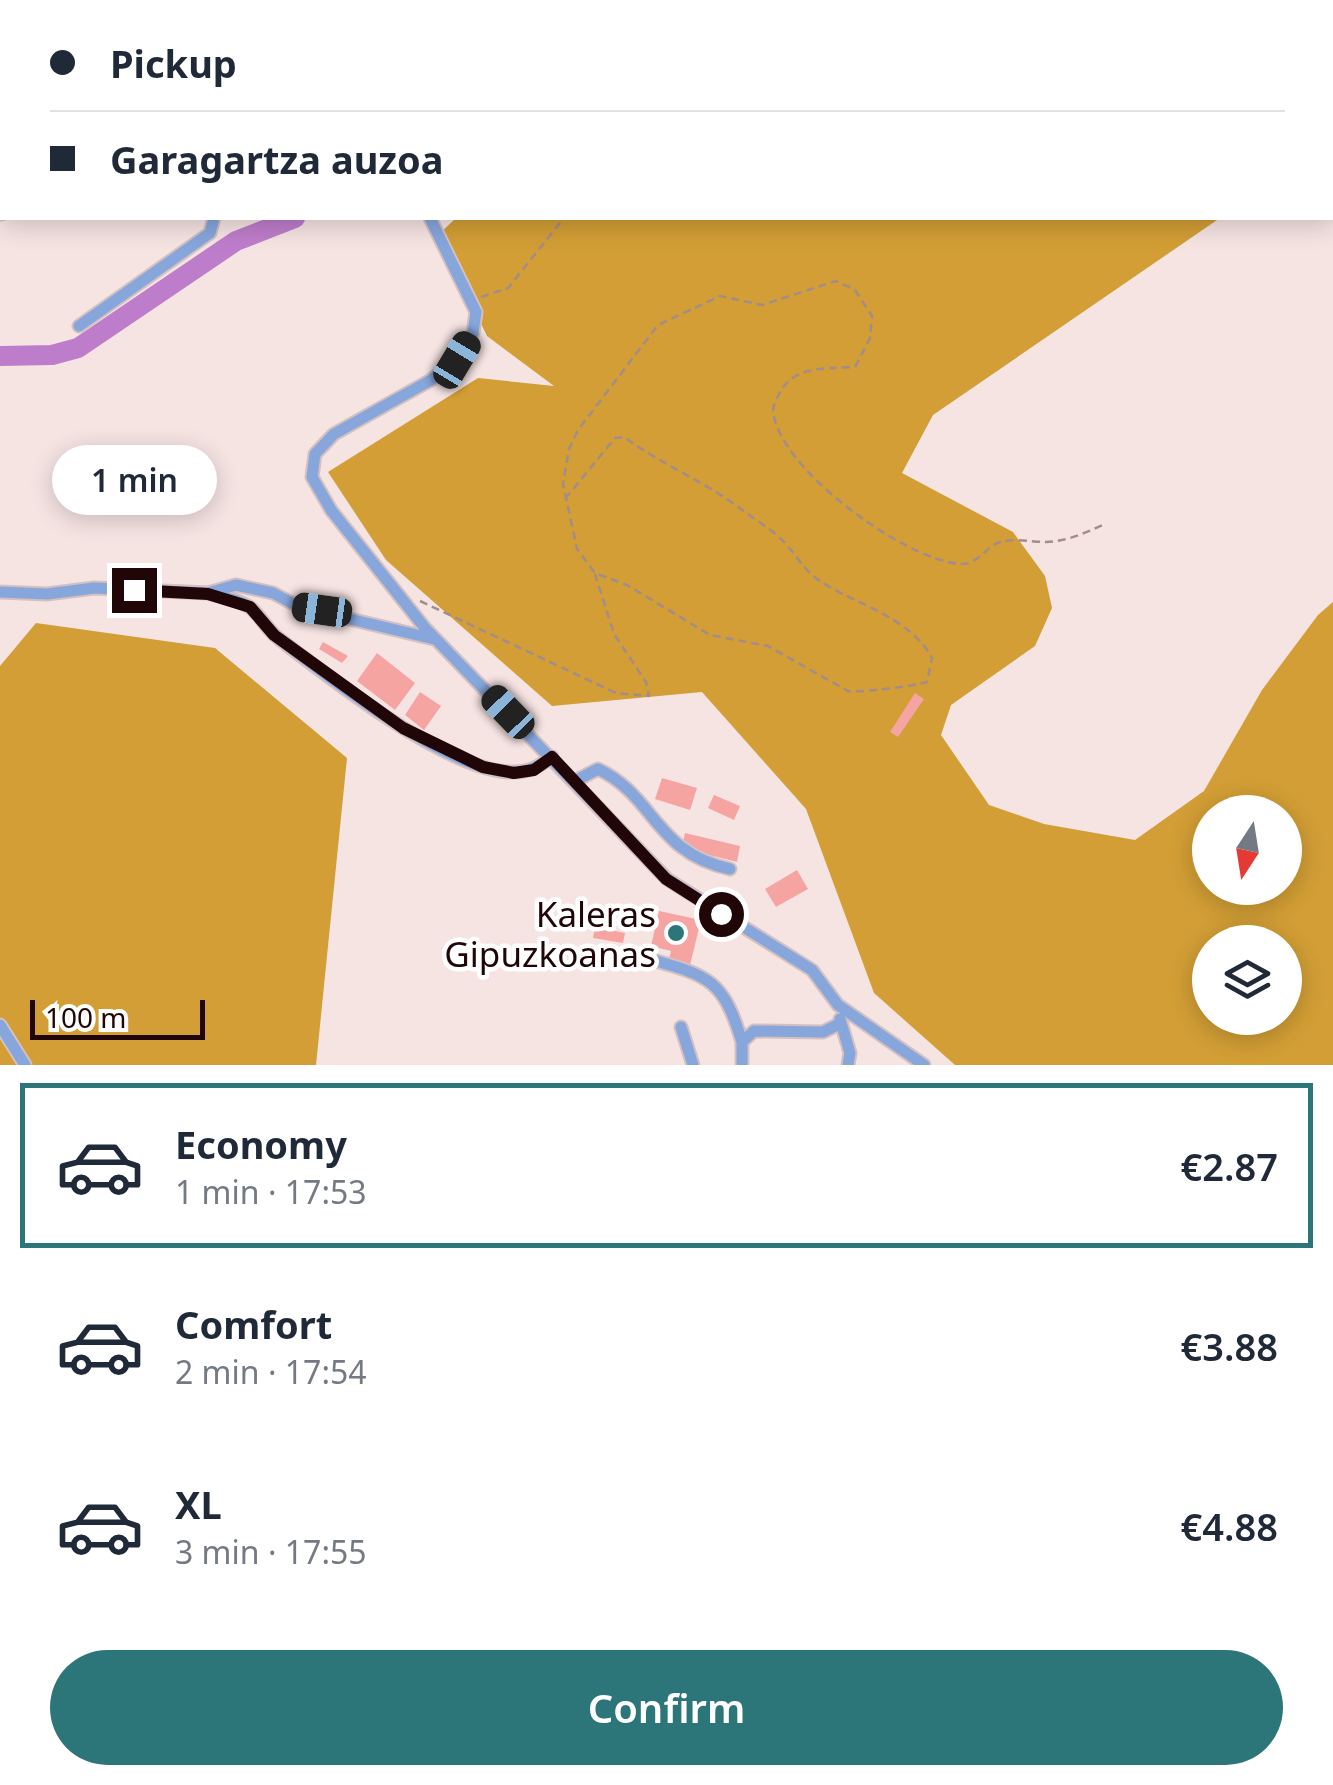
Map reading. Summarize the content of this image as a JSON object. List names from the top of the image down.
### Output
{
  "places": ["Kaleras Gipuzkoanas"],
  "scale_bar": "100 m",
  "north": "bottom",
  "page": {
    "banner": ["Pickup", "Garagartza auzoa"],
    "bubble": "1 min",
    "scale": "100 m",
    "list": [
      {
        "name": "Economy",
        "note": "1 min · 17:53",
        "value": "€2.87"
      },
      {
        "name": "Comfort",
        "note": "2 min · 17:54",
        "value": "€3.88"
      },
      {
        "name": "XL",
        "note": "3 min · 17:55",
        "value": "€4.88"
      }
    ],
    "buttons": "Confirm"
  }
}
